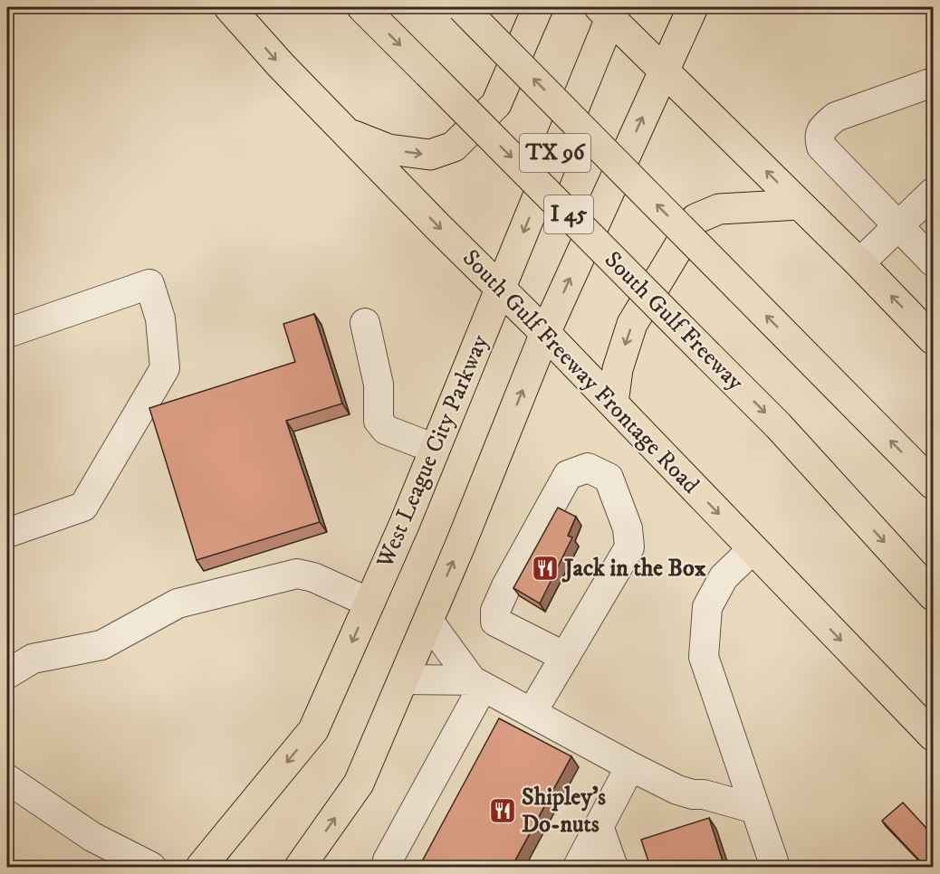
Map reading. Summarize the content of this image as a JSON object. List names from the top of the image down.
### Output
{
  "streets": {
    "main road": [
      "TX 96",
      "I 45",
      "South Gulf Freeway",
      "South Gulf Freeway Frontage Road",
      "West League City Parkway"
    ]
  },
  "crossings": [
    ["TX 96", "South Gulf Freeway Frontage Road"],
    ["South Gulf Freeway Frontage Road", "West League City Parkway"]
  ],
  "places": {
    "restaurant": ["Jack in the Box", "Shipley's Do-nuts"]
  }
}
